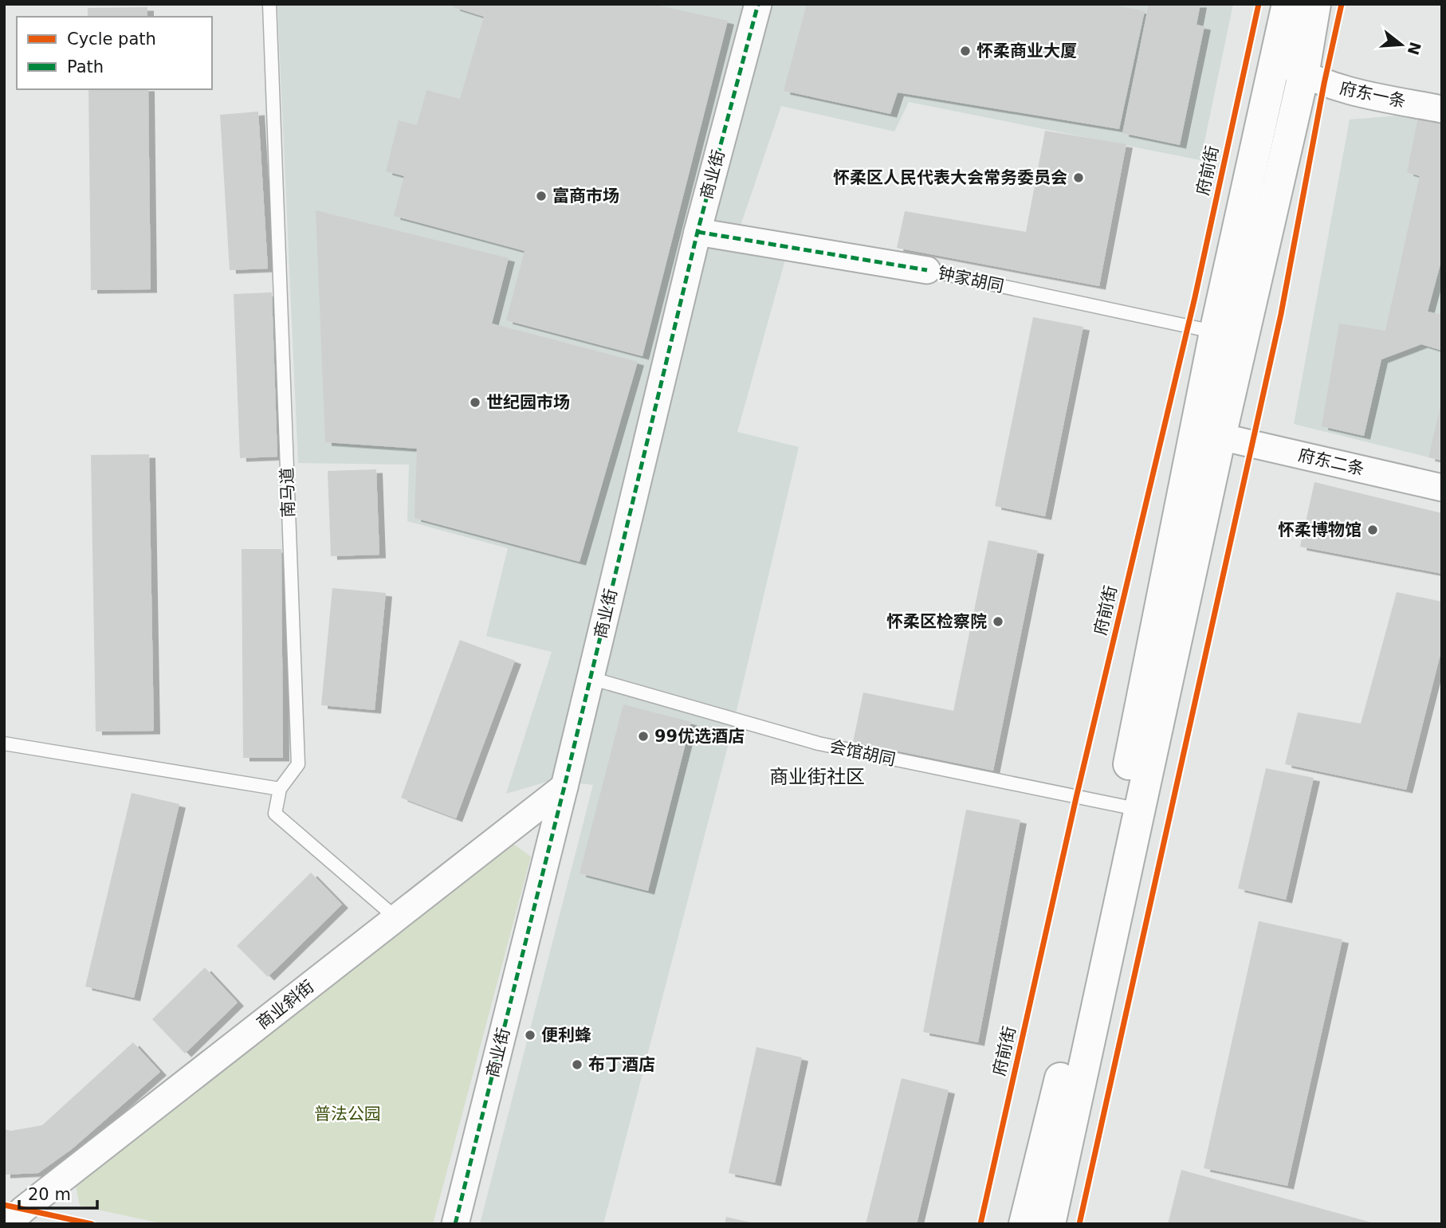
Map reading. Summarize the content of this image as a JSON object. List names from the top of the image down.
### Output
{
  "streets": {
    "street": [
      "府东一条",
      "商业街",
      "钟家胡同",
      "府东二条",
      "商业斜街"
    ],
    "lane": ["南马道", "会馆胡同"],
    "cycle path": ["府前街"]
  },
  "crossings": [
    ["商业街", "钟家胡同"],
    ["商业街", "会馆胡同"],
    ["商业街", "商业斜街"]
  ],
  "districts": ["商业街社区"],
  "parks": ["普法公园"],
  "places": [
    "怀柔商业大厦",
    "怀柔区人民代表大会常务委员会",
    "富商市场",
    "世纪园市场",
    "怀柔博物馆",
    "怀柔区检察院",
    "99优选酒店",
    "便利蜂",
    "布丁酒店"
  ],
  "legend": ["Cycle path", "Path"],
  "scale_bar": "20 m",
  "north": "right"
}
